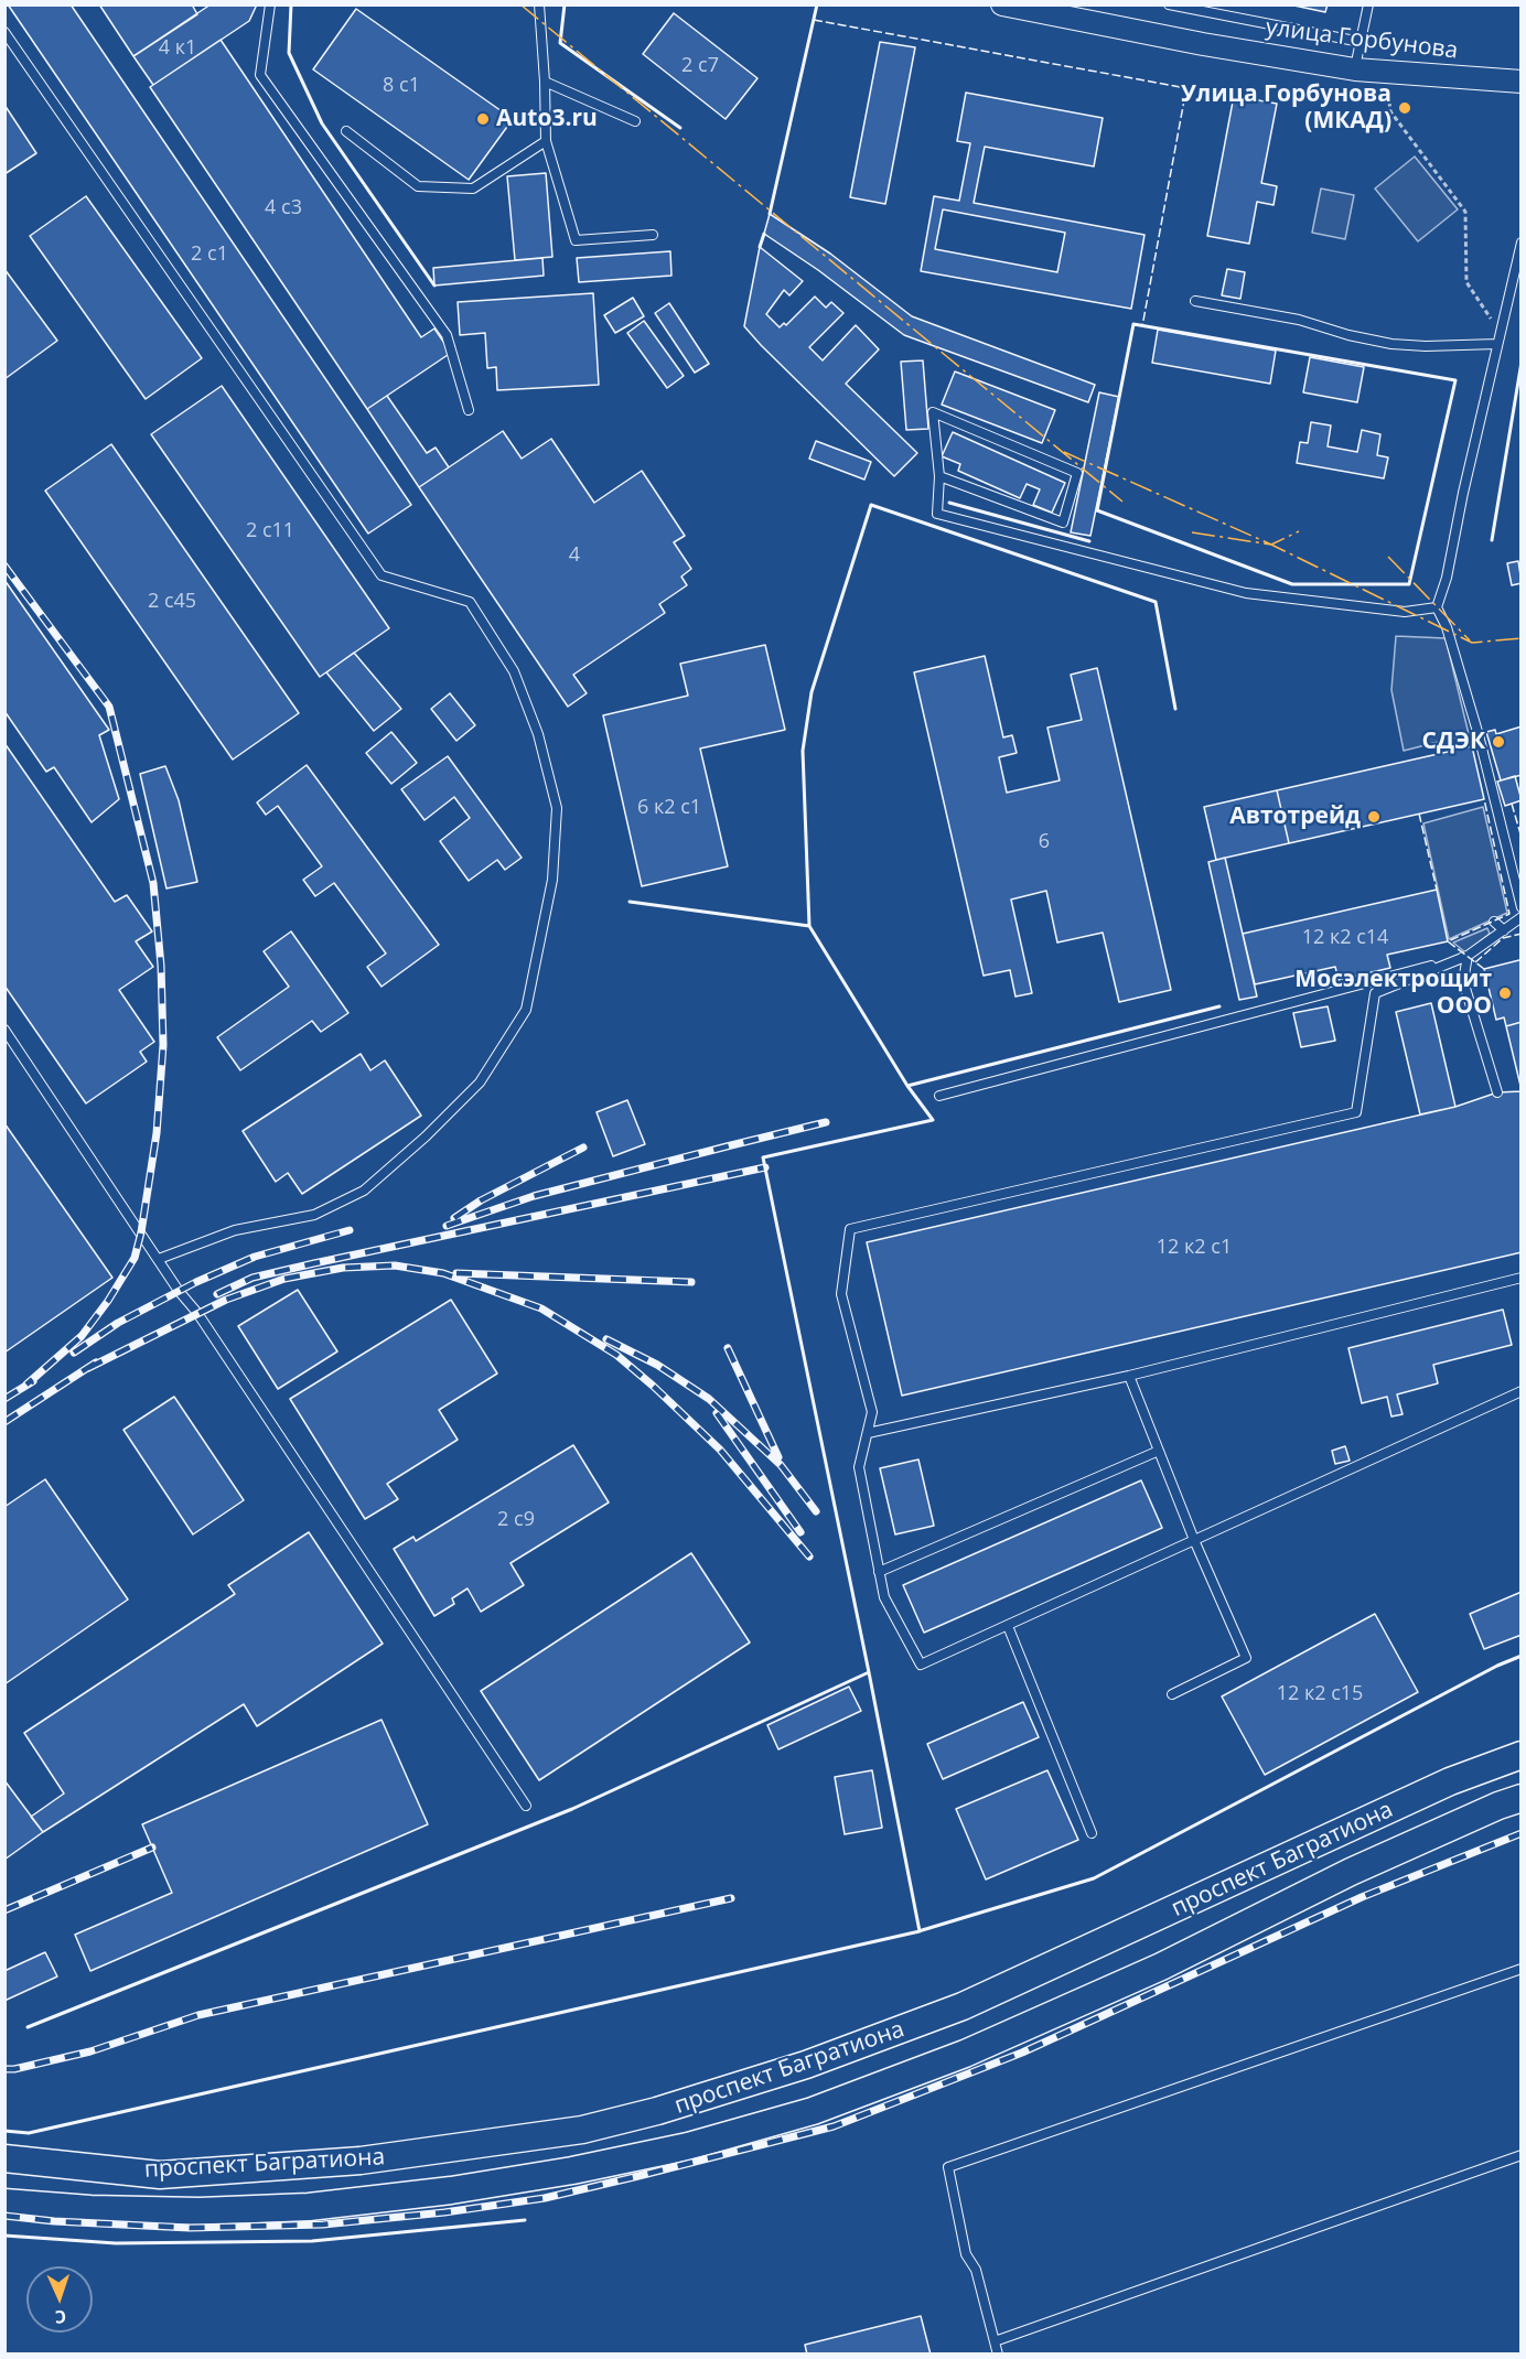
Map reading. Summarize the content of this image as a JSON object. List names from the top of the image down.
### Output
{
  "streets": {
    "main road": ["проспект Багратиона"],
    "street": ["улица Горбунова"]
  },
  "places": [
    "Улица Горбунова (МКАД)",
    "Auto3.ru",
    "СДЭК",
    "Автотрейд",
    "Мосэлектрощит ООО"
  ],
  "house_numbers": [
    "4 к1",
    "2 с7",
    "8 с1",
    "4 с3",
    "2 с1",
    "2 с11",
    "4",
    "2 с45",
    "6 к2 с1",
    "6",
    "12 к2 с14",
    "12 к2 с1",
    "2 с9",
    "12 к2 с15"
  ],
  "north": "bottom"
}
